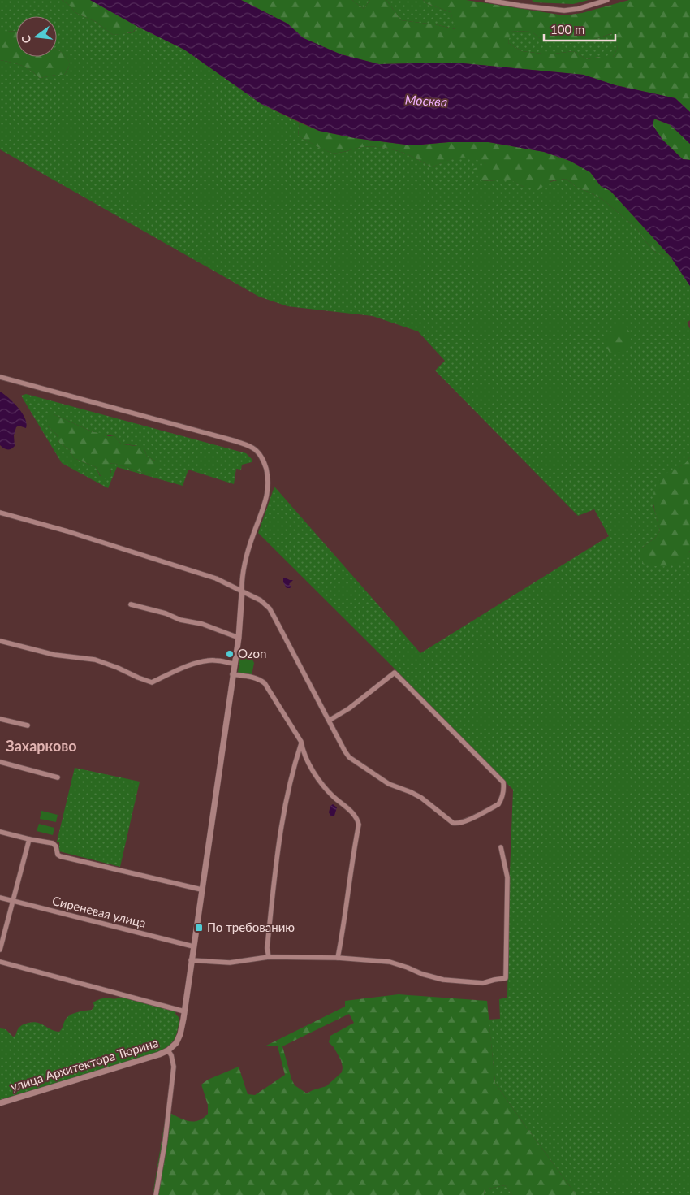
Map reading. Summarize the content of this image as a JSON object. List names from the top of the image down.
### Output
{
  "streets": {
    "street": ["Сиреневая улица", "улица Архитектора Тюрина"]
  },
  "crossings": [
    ["Сиреневая улица", "улица Архитектора Тюрина"]
  ],
  "districts": ["Захарково"],
  "water": ["Москва"],
  "places": {
    "other": ["Ozon"],
    "transit": ["По требованию"]
  },
  "scale_bar": "100 m",
  "north": "left"
}
